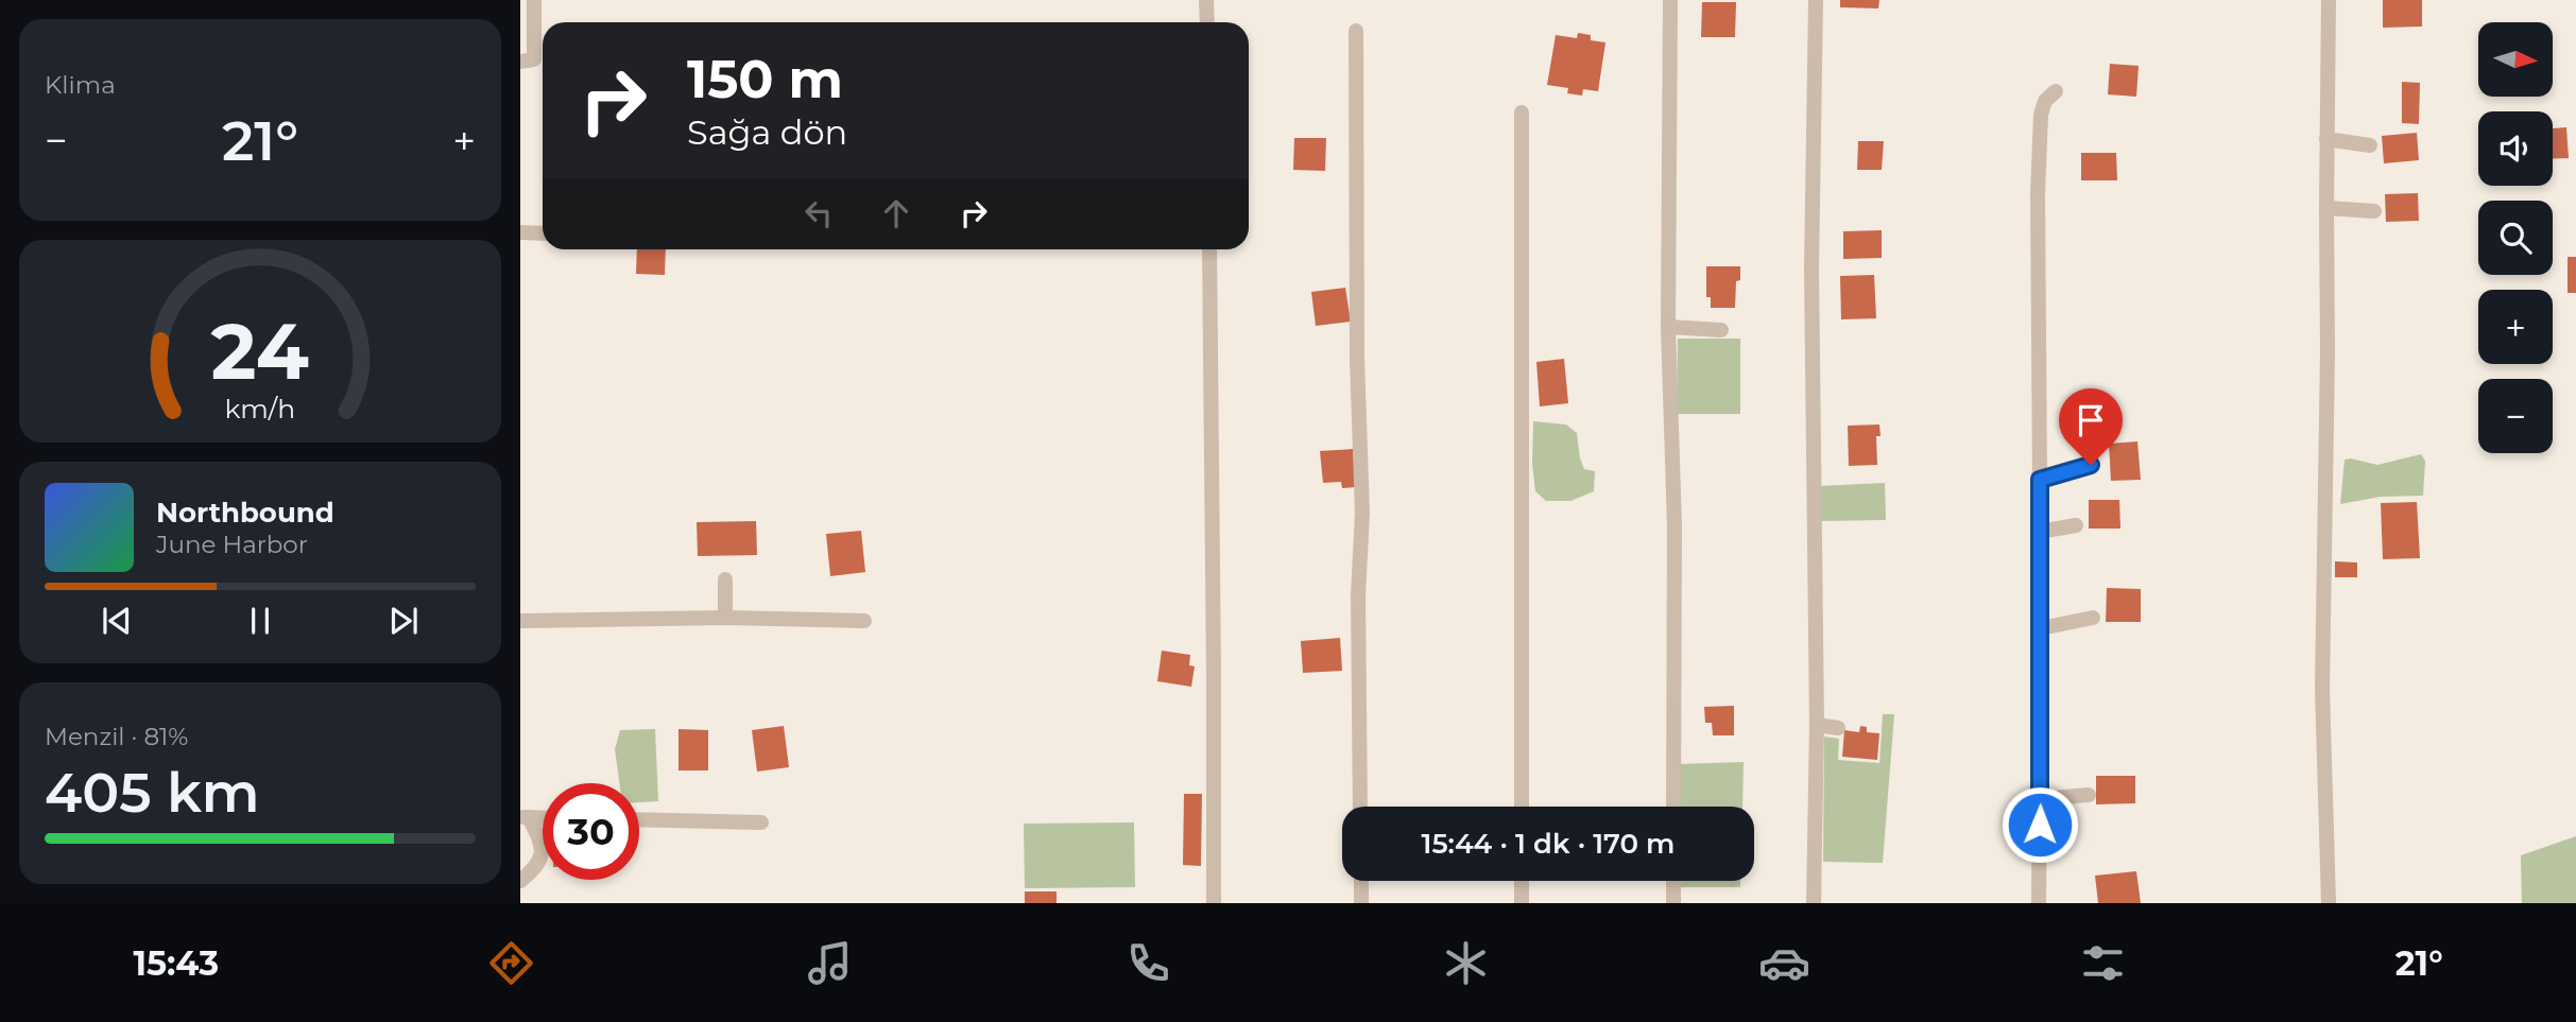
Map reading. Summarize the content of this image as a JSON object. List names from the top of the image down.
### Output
{
  "north": "right",
  "page": {
    "tile": [
      "Klima",
      ["Menzil · 81%", "405 km"]
    ],
    "map_buttons": ["+", "−"],
    "turn": ["150 m", "Sağa dön"],
    "heat": ["−", "21°", "+"],
    "song": ["Northbound", "June Harbor"],
    "limit": "30",
    "trip": "15:44 · 1 dk · 170 m",
    "tabs": ["15:43", "21°"],
    "gauge": ["24", "km/h"]
  }
}
